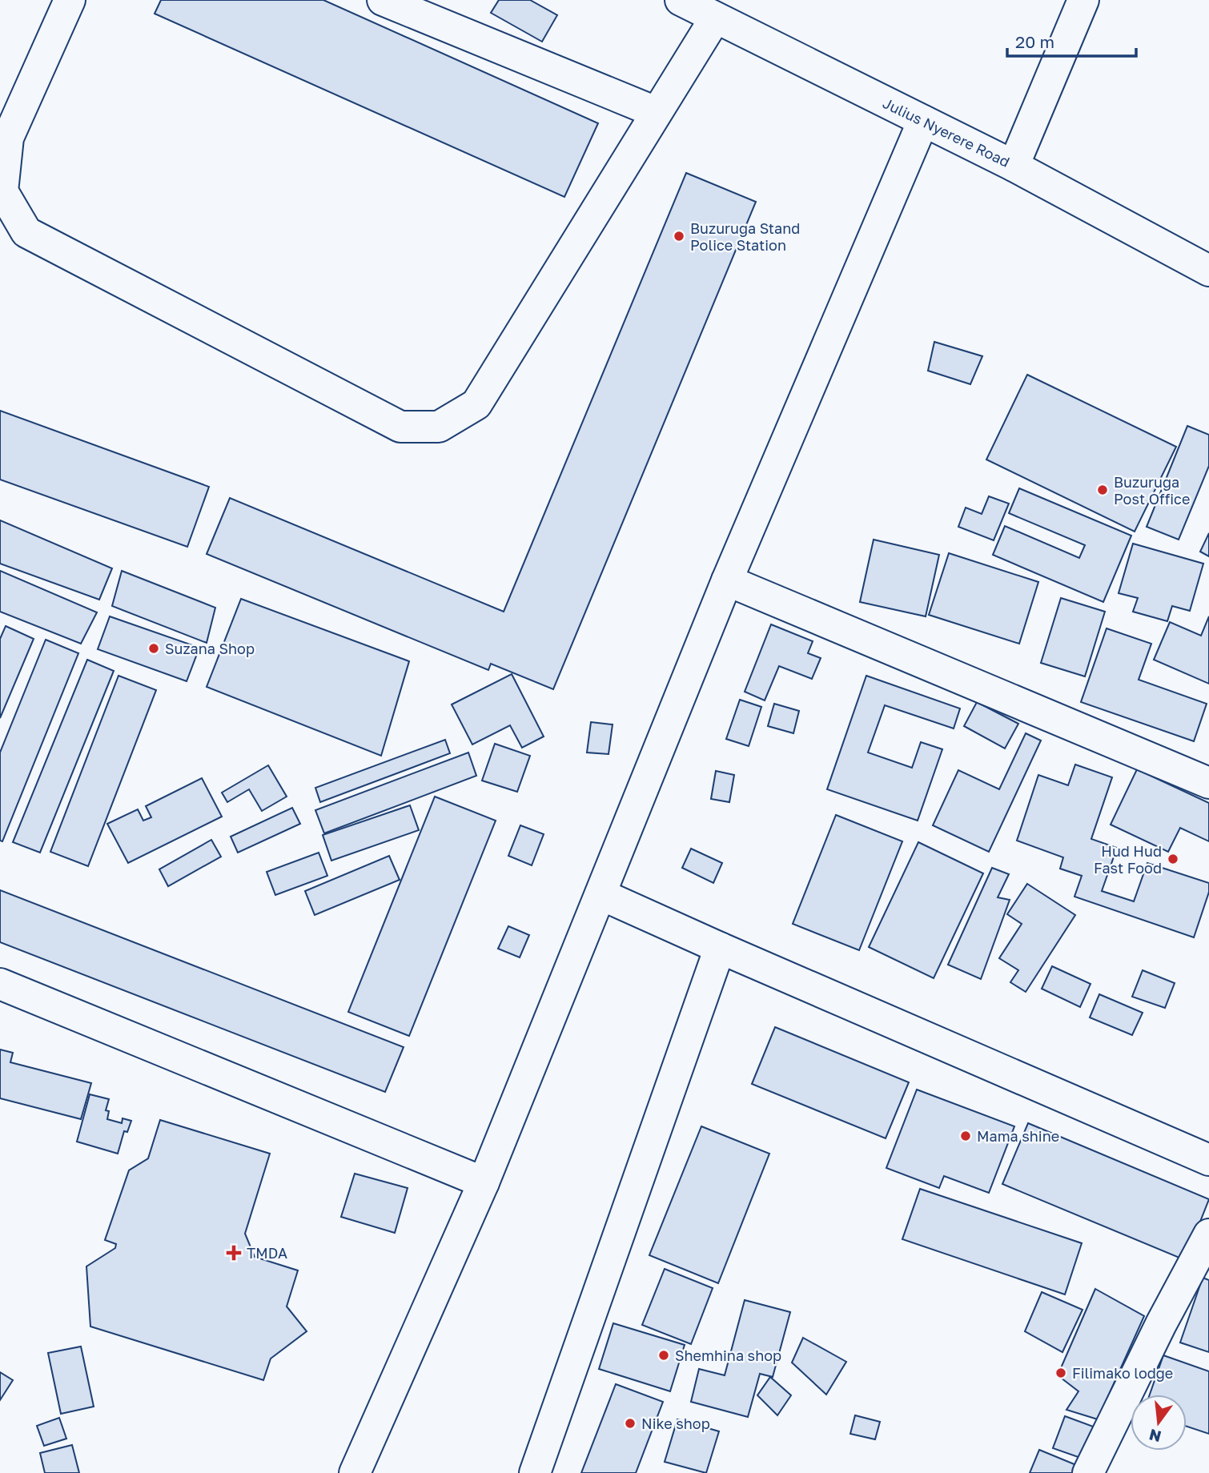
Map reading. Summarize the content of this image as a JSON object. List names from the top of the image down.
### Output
{
  "streets": {
    "main road": ["Julius Nyerere Road"]
  },
  "places": {
    "other": [
      "Buzuruga Stand Police Station",
      "Buzuruga Post Office",
      "Suzana Shop",
      "Hud Hud Fast Food",
      "Mama shine",
      "Shemhina shop",
      "Filimako lodge",
      "Nike shop"
    ],
    "health": ["TMDA"]
  },
  "scale_bar": "20 m",
  "north": "bottom"
}
